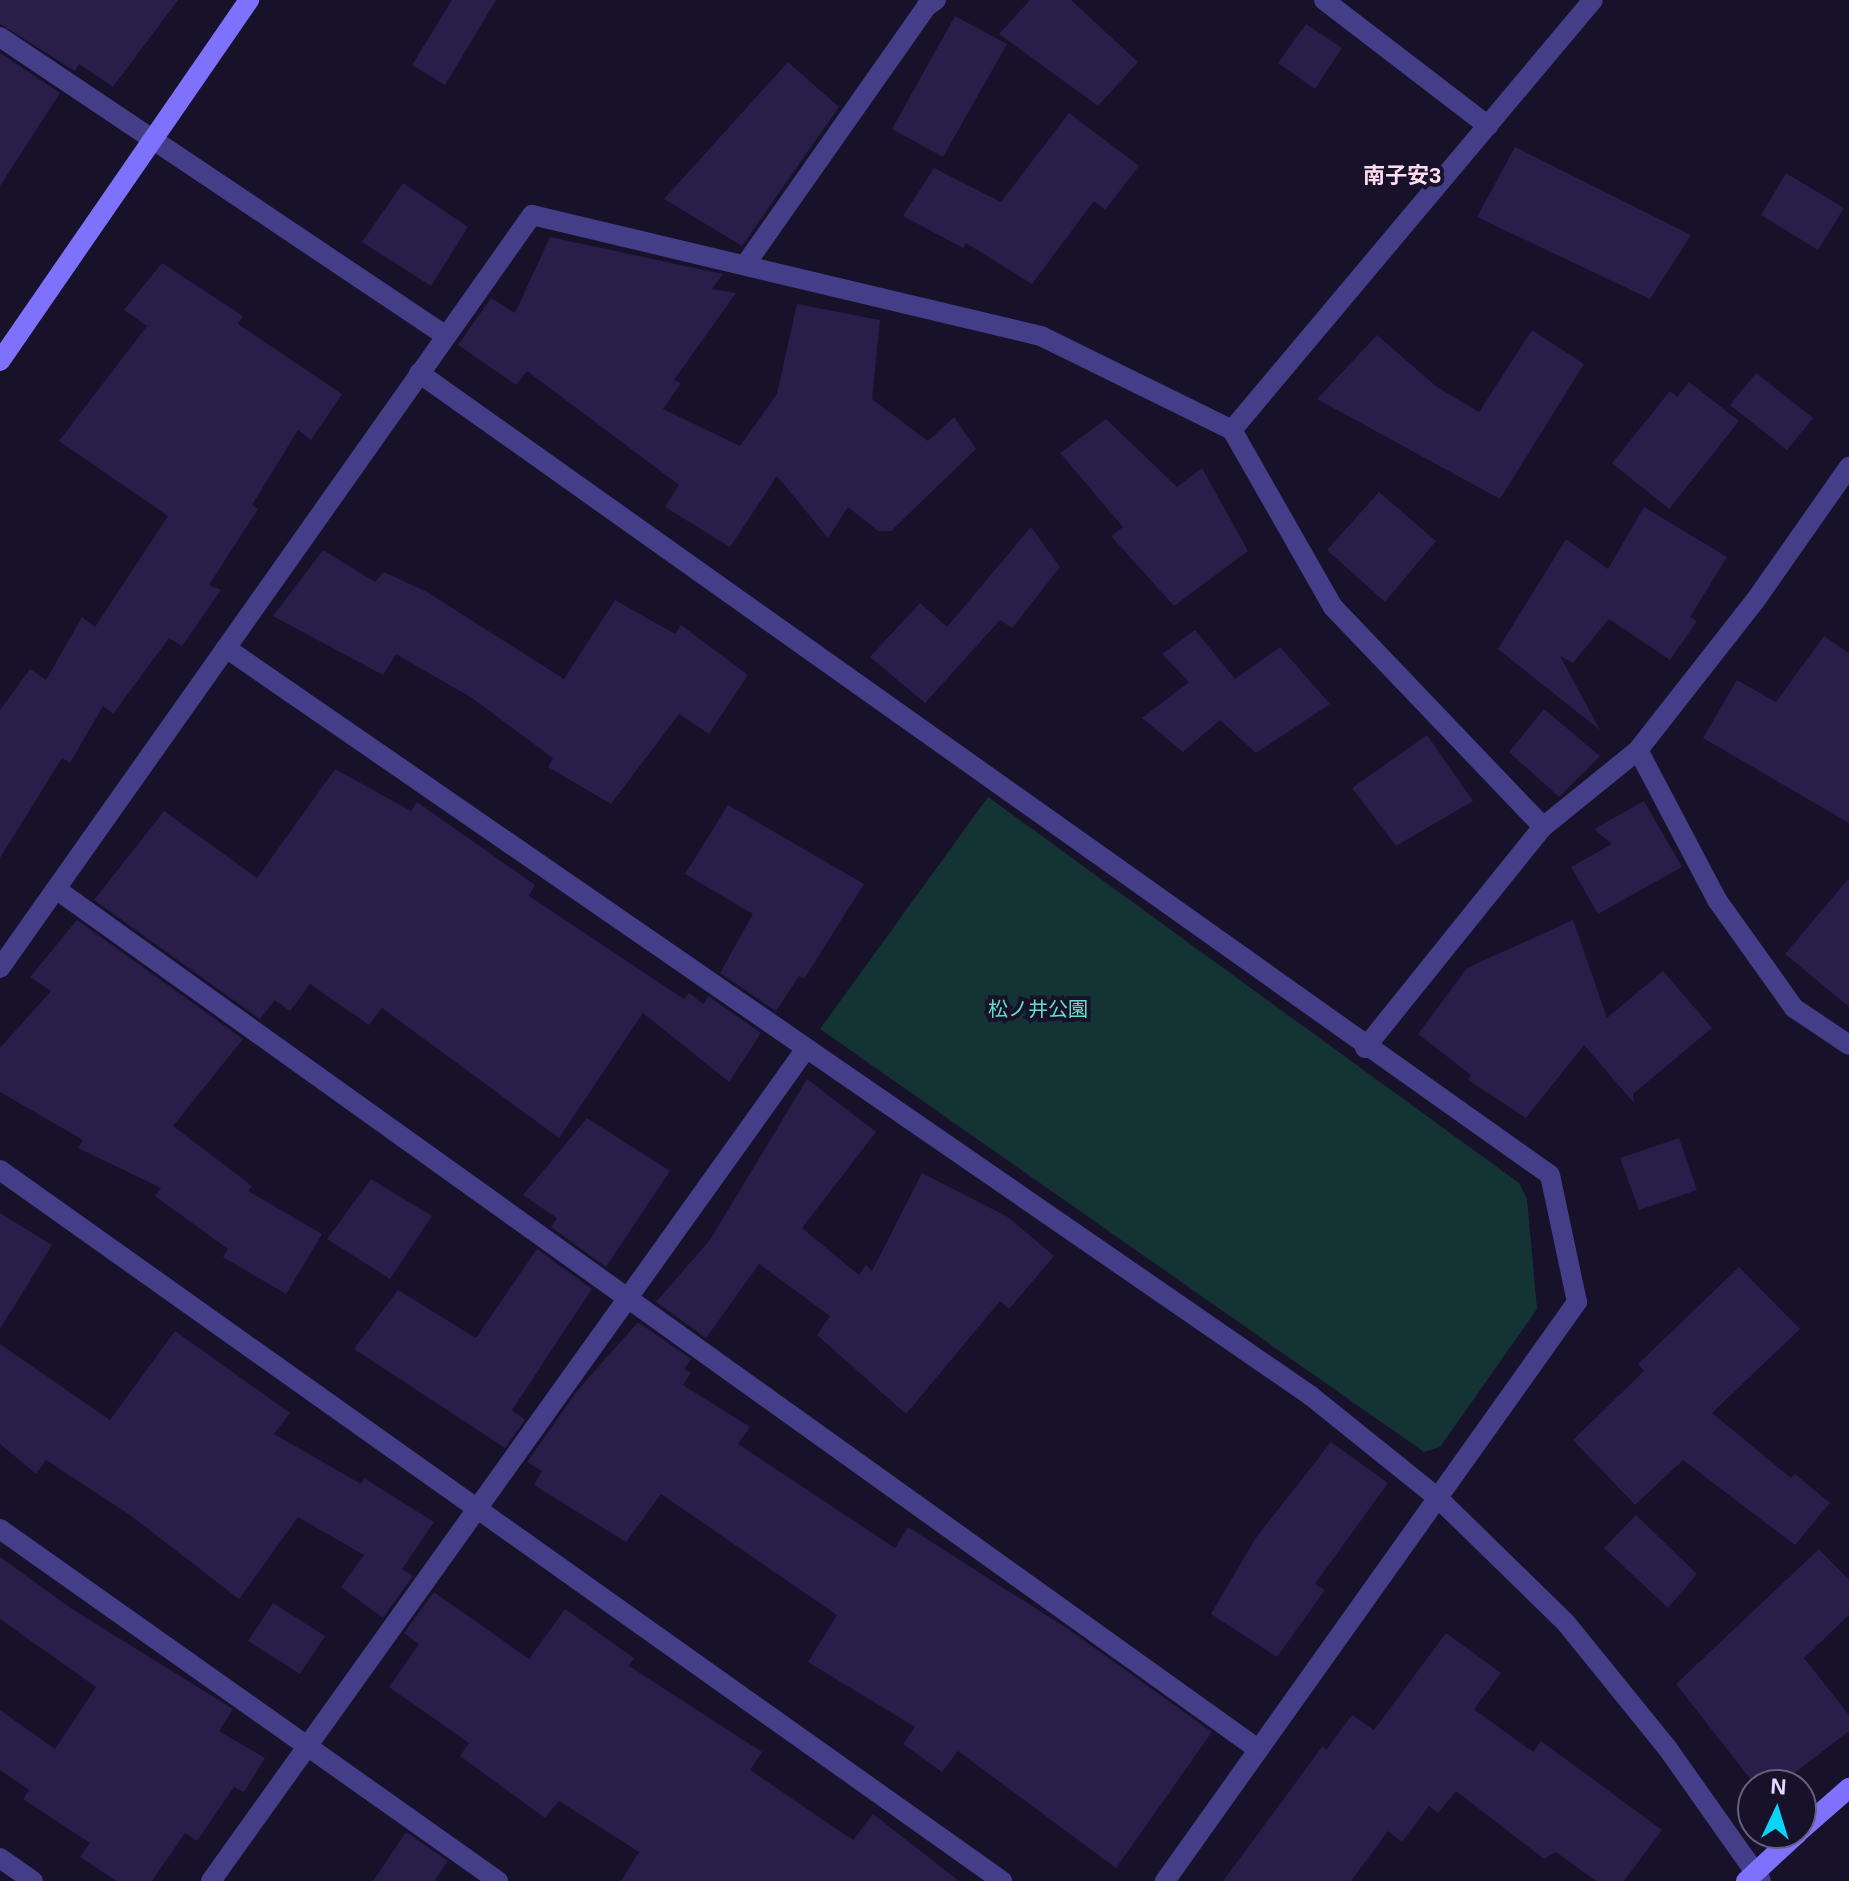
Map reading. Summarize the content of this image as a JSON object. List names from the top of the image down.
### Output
{
  "districts": ["南子安3"],
  "parks": ["松ノ井公園"],
  "north": "top"
}
